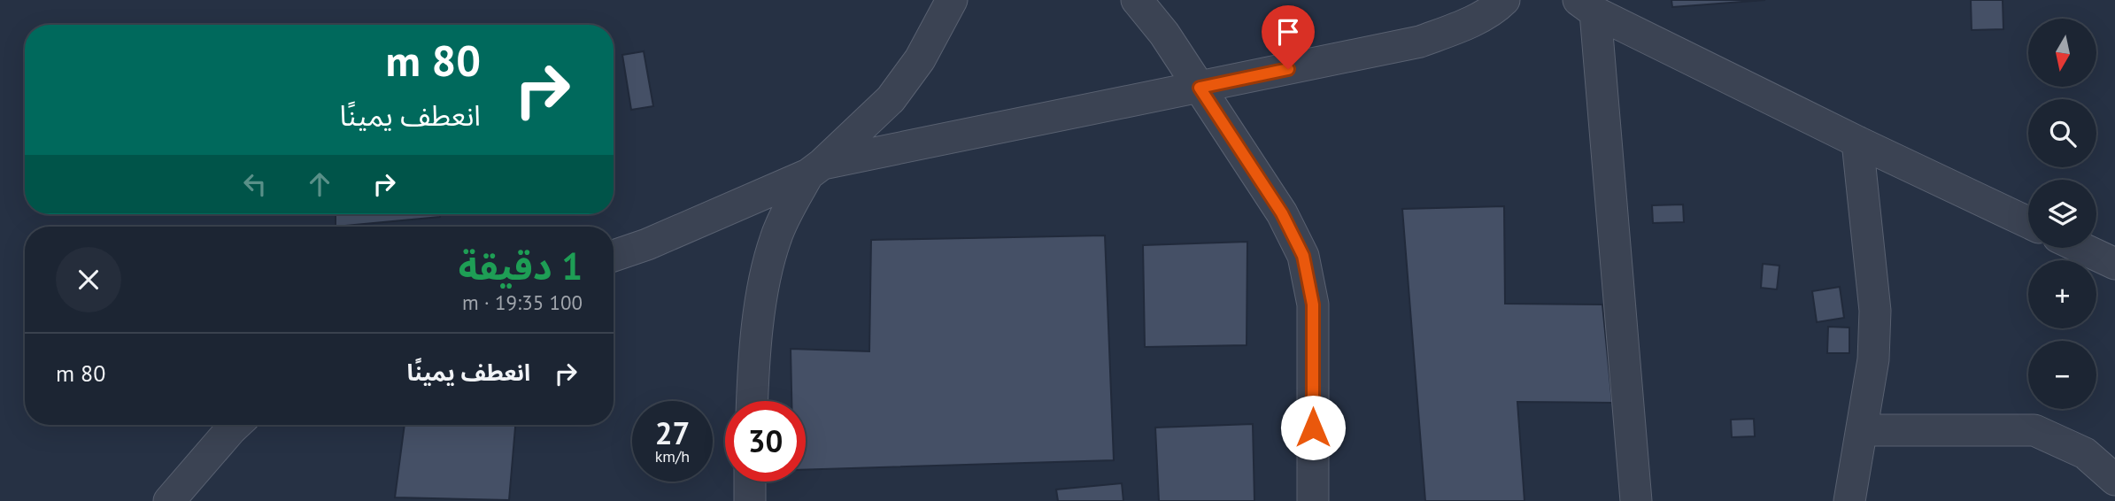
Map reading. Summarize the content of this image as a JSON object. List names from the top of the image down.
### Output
{
  "north": "bottom",
  "page": {
    "map_buttons": ["+", "−"],
    "turn": ["80 m", "انعطف يمينًا"],
    "heading": ["1 دقيقة", "100 m · 19:35"],
    "list": [
      {
        "name": "انعطف يمينًا",
        "value": "80 m"
      }
    ],
    "speed": "27 km/h",
    "limit": "30"
  }
}
